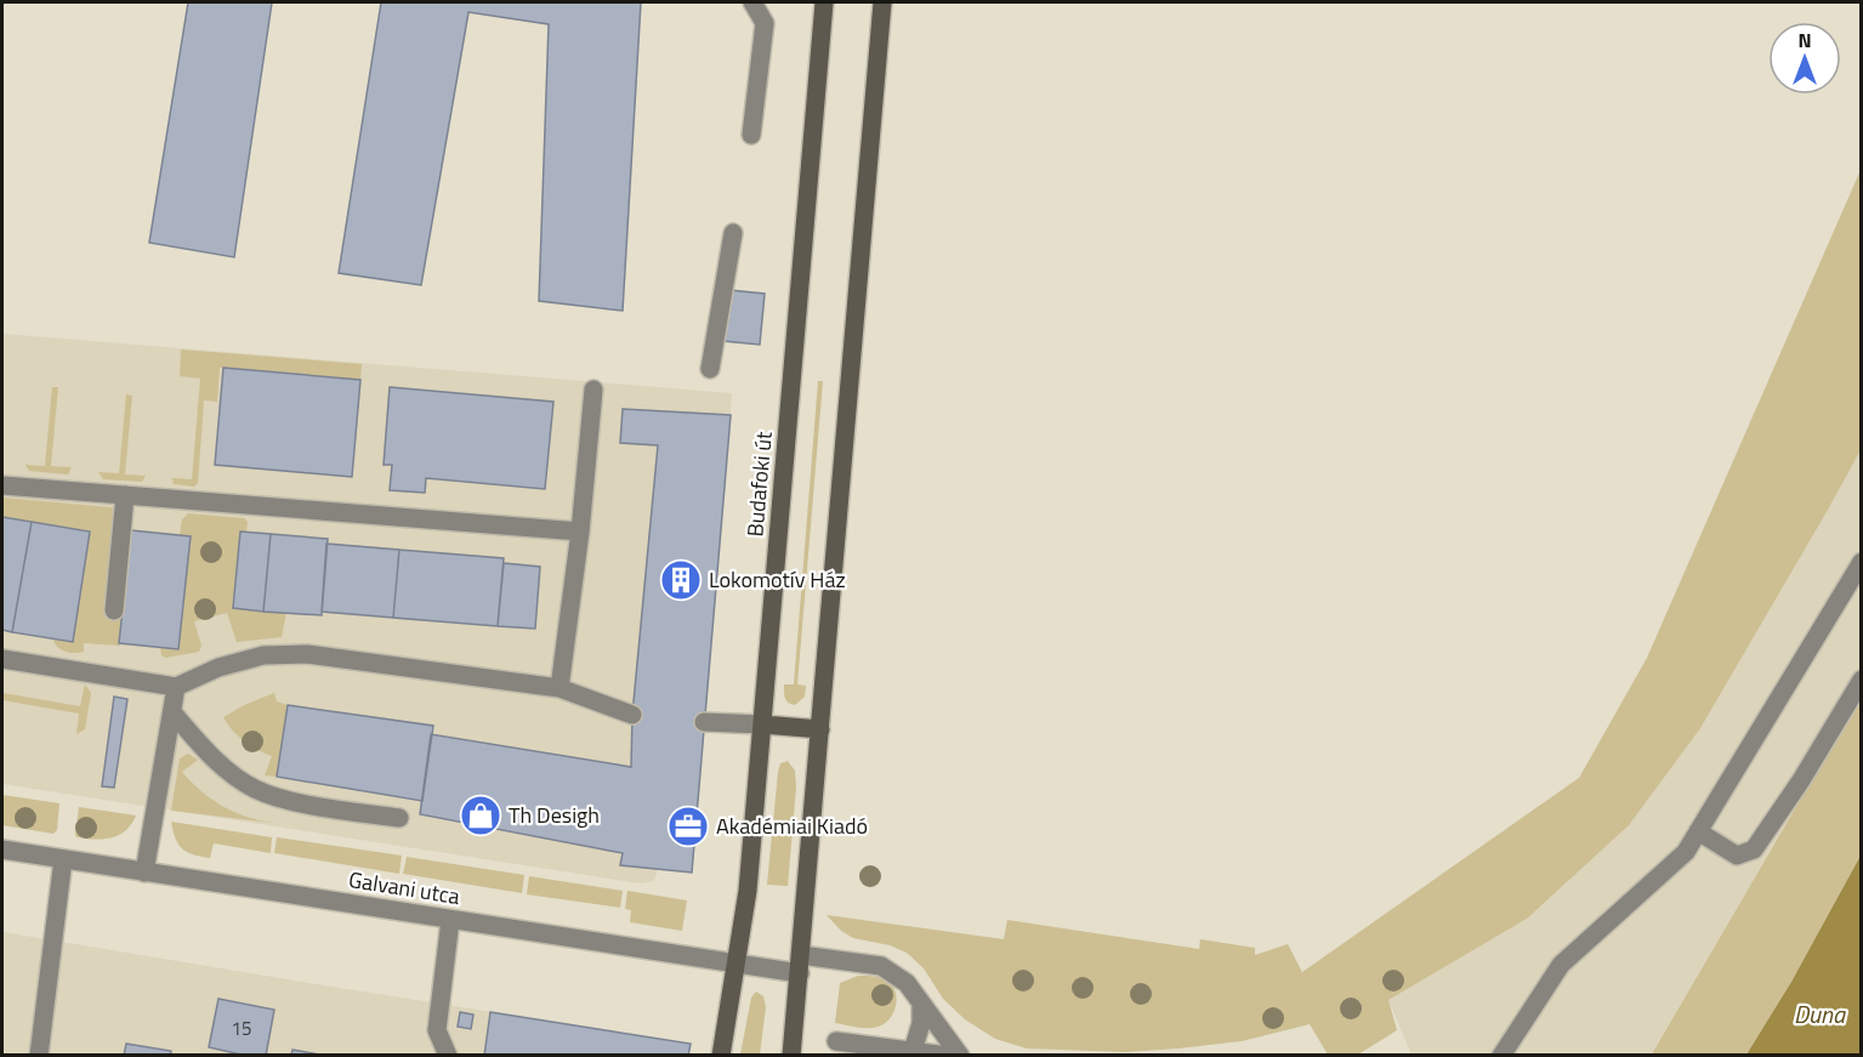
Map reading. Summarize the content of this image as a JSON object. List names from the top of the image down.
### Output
{
  "streets": {
    "main road": ["Budafoki út"],
    "street": ["Galvani utca"]
  },
  "crossings": [
    ["Budafoki út", "Galvani utca"]
  ],
  "water": ["Duna"],
  "places": {
    "building": ["Lokomotív Ház"],
    "shop": ["Th Desigh"],
    "office": ["Akadémiai Kiadó"]
  },
  "house_numbers": ["15"],
  "north": "top"
}
